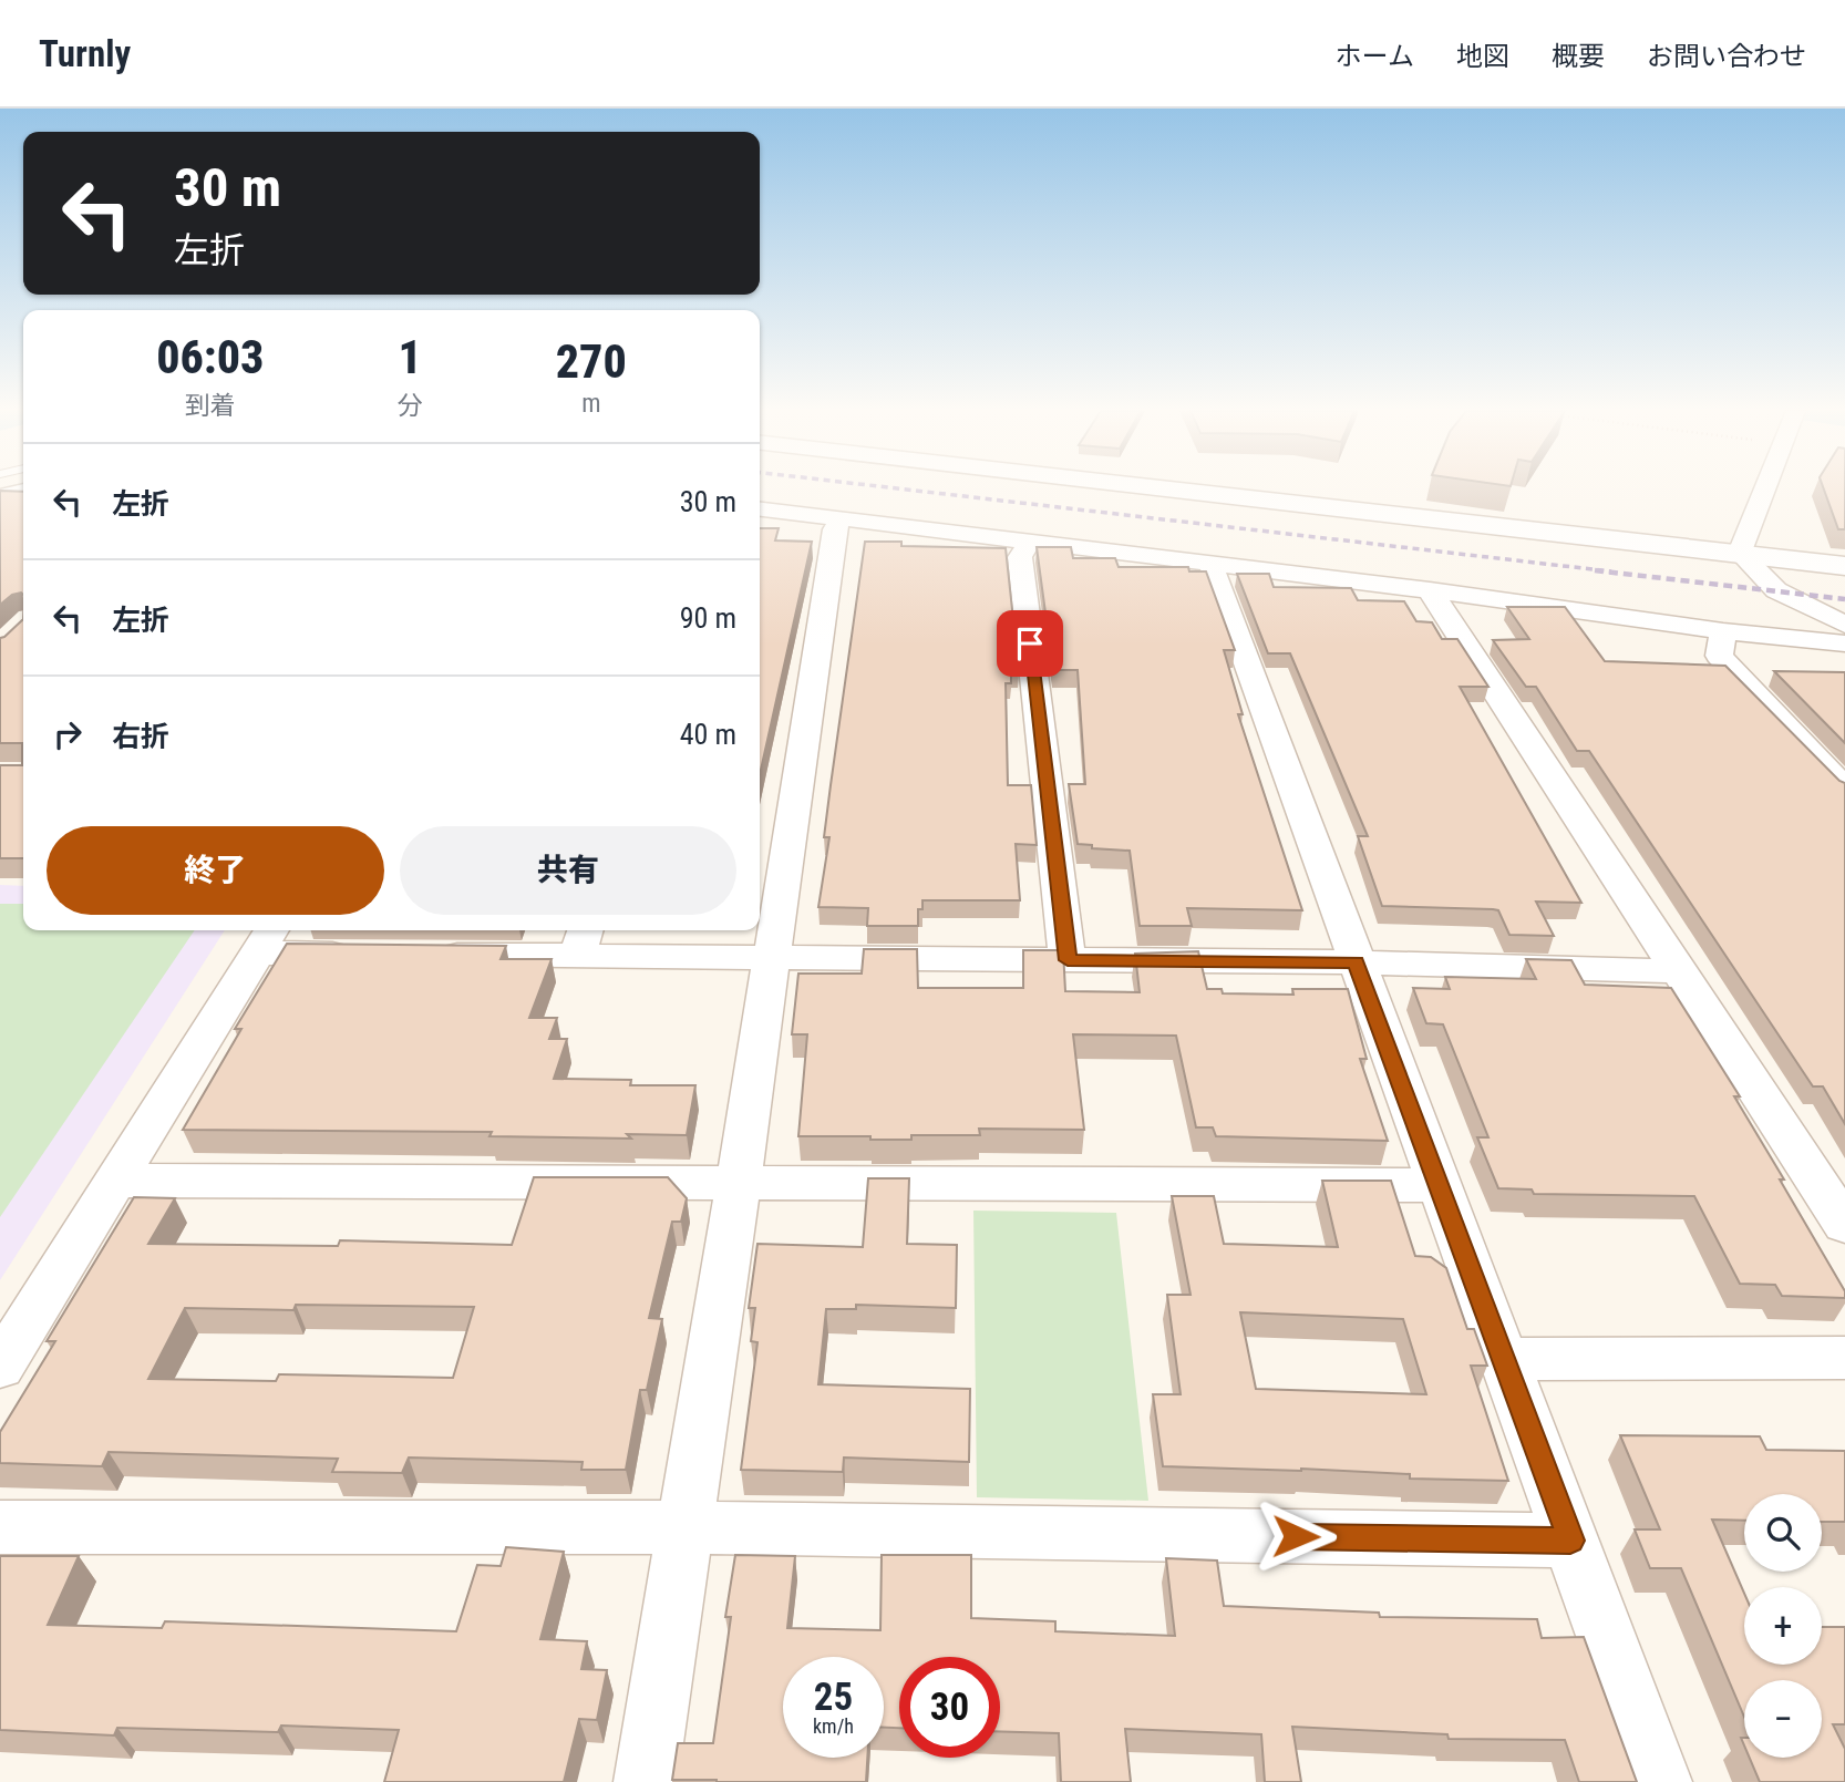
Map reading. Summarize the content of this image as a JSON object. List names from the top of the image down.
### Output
{
  "page": {
    "header": "Turnly",
    "nav": [
      "ホーム",
      "地図",
      "概要",
      "お問い合わせ"
    ],
    "turn": ["30 m", "左折"],
    "eta": [
      "06:03",
      "到着",
      "1",
      "分",
      "270",
      "m"
    ],
    "list": [
      {
        "name": "左折",
        "value": "30 m"
      },
      {
        "name": "左折",
        "value": "90 m"
      },
      {
        "name": "右折",
        "value": "40 m"
      }
    ],
    "buttons": ["終了", "共有"],
    "map_buttons": ["+", "−"],
    "speed": "25 km/h",
    "limit": "30"
  }
}
